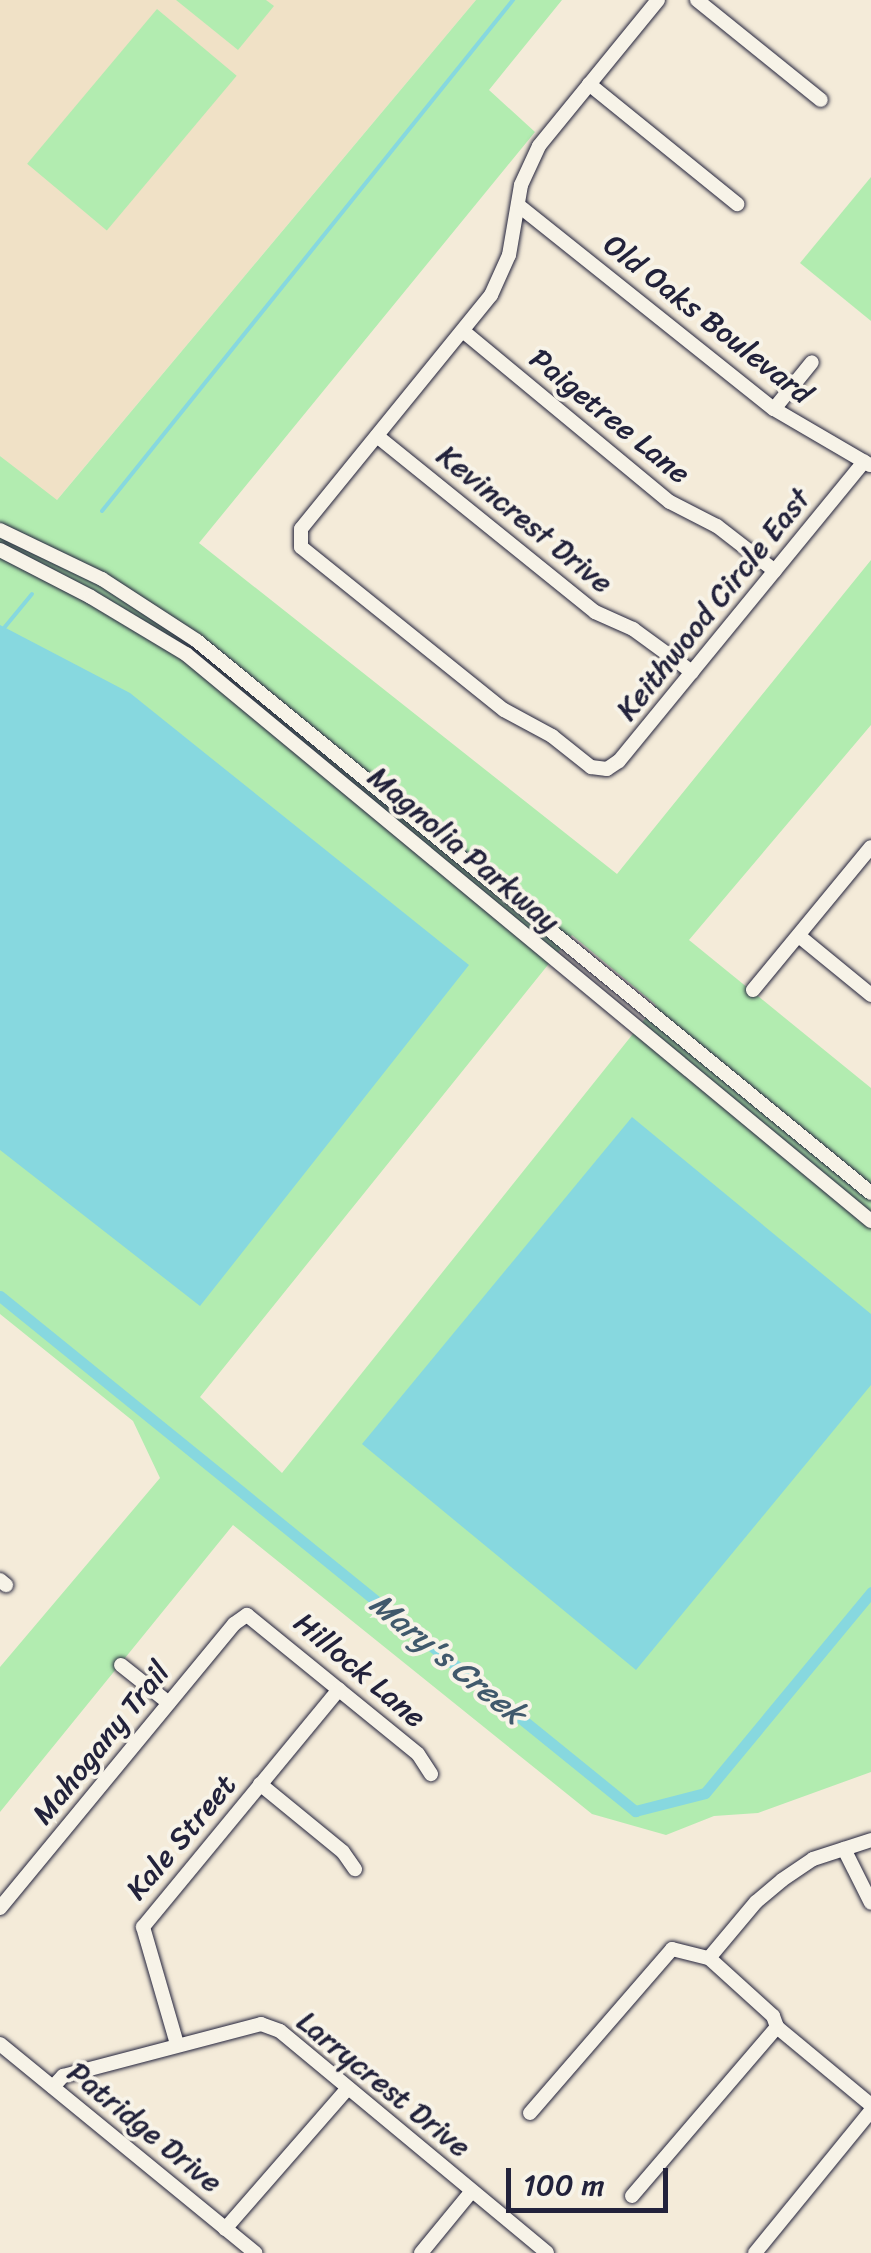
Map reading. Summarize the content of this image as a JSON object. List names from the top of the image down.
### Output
{
  "streets": {
    "street": [
      "Old Oaks Boulevard",
      "Paigetree Lane",
      "Kevincrest Drive",
      "Keithwood Circle East",
      "Magnolia Parkway",
      "Hillock Lane",
      "Mahogany Trail",
      "Kale Street",
      "Larrycrest Drive",
      "Patridge Drive"
    ]
  },
  "crossings": [
    ["Old Oaks Boulevard", "Keithwood Circle East"],
    ["Paigetree Lane", "Keithwood Circle East"],
    ["Kevincrest Drive", "Keithwood Circle East"],
    ["Hillock Lane", "Mahogany Trail"],
    ["Hillock Lane", "Kale Street"],
    ["Kale Street", "Larrycrest Drive"],
    ["Larrycrest Drive", "Patridge Drive"]
  ],
  "water": ["Mary's Creek"],
  "scale_bar": "100 m"
}
